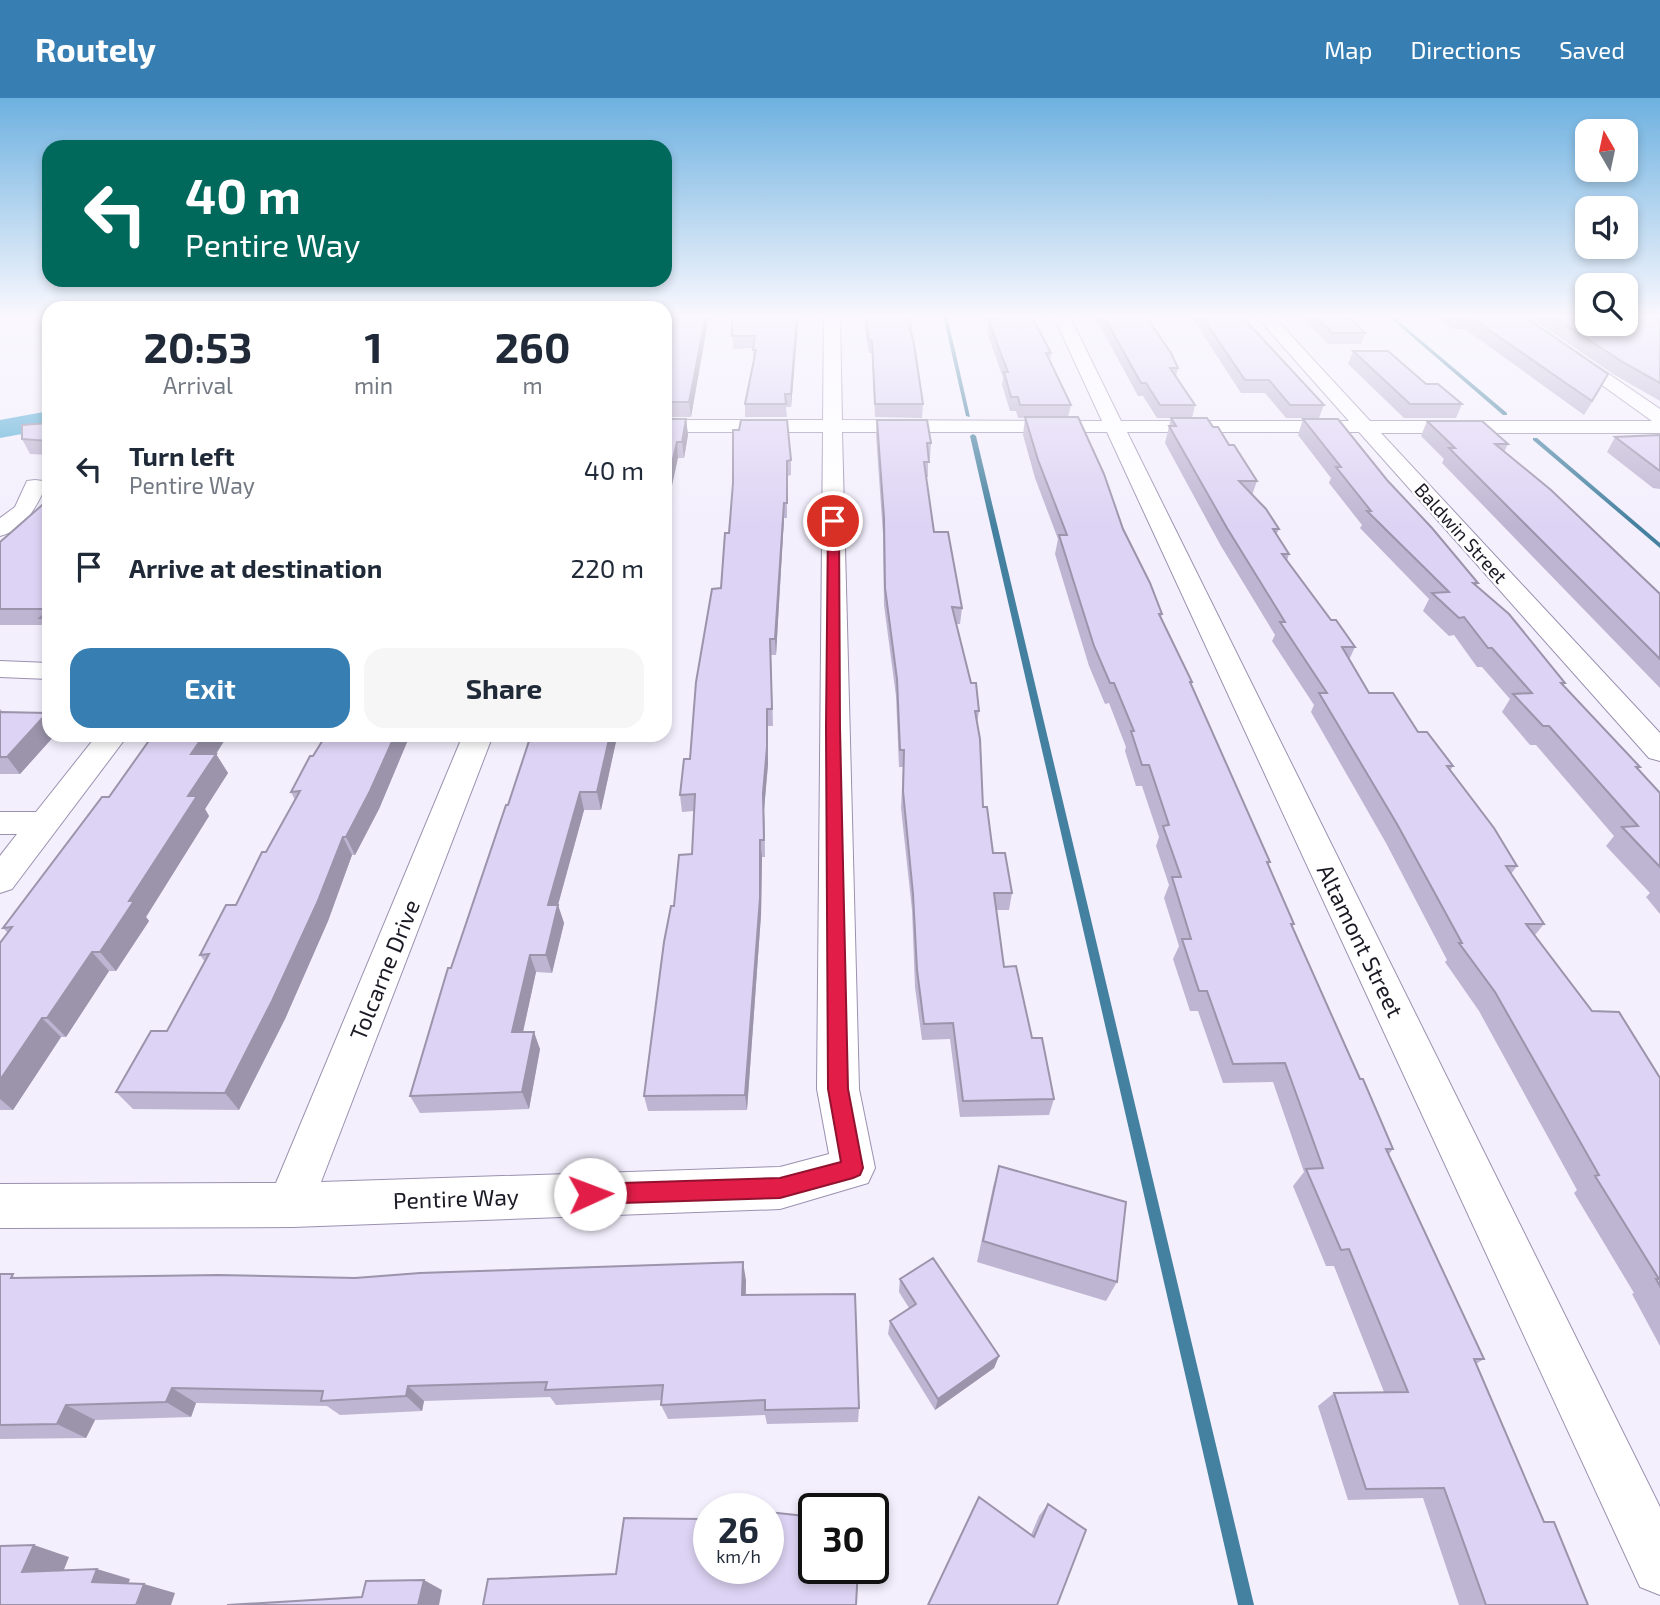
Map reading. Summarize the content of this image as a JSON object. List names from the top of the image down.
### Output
{
  "streets": {
    "street": [
      "Baldwin Street",
      "Altamont Street",
      "Tolcarne Drive",
      "Pentire Way"
    ]
  },
  "crossings": [
    ["Tolcarne Drive", "Pentire Way"]
  ],
  "north": "top",
  "page": {
    "header": "Routely",
    "nav": ["Map", "Directions", "Saved"],
    "turn": ["40 m", "Pentire Way"],
    "eta": [
      "20:53",
      "Arrival",
      "1",
      "min",
      "260",
      "m"
    ],
    "list": [
      {
        "name": "Turn left",
        "note": "Pentire Way",
        "value": "40 m"
      },
      {
        "name": "Arrive at destination",
        "value": "220 m"
      }
    ],
    "buttons": ["Exit", "Share"],
    "speed": "26 km/h",
    "limit": "30"
  }
}
